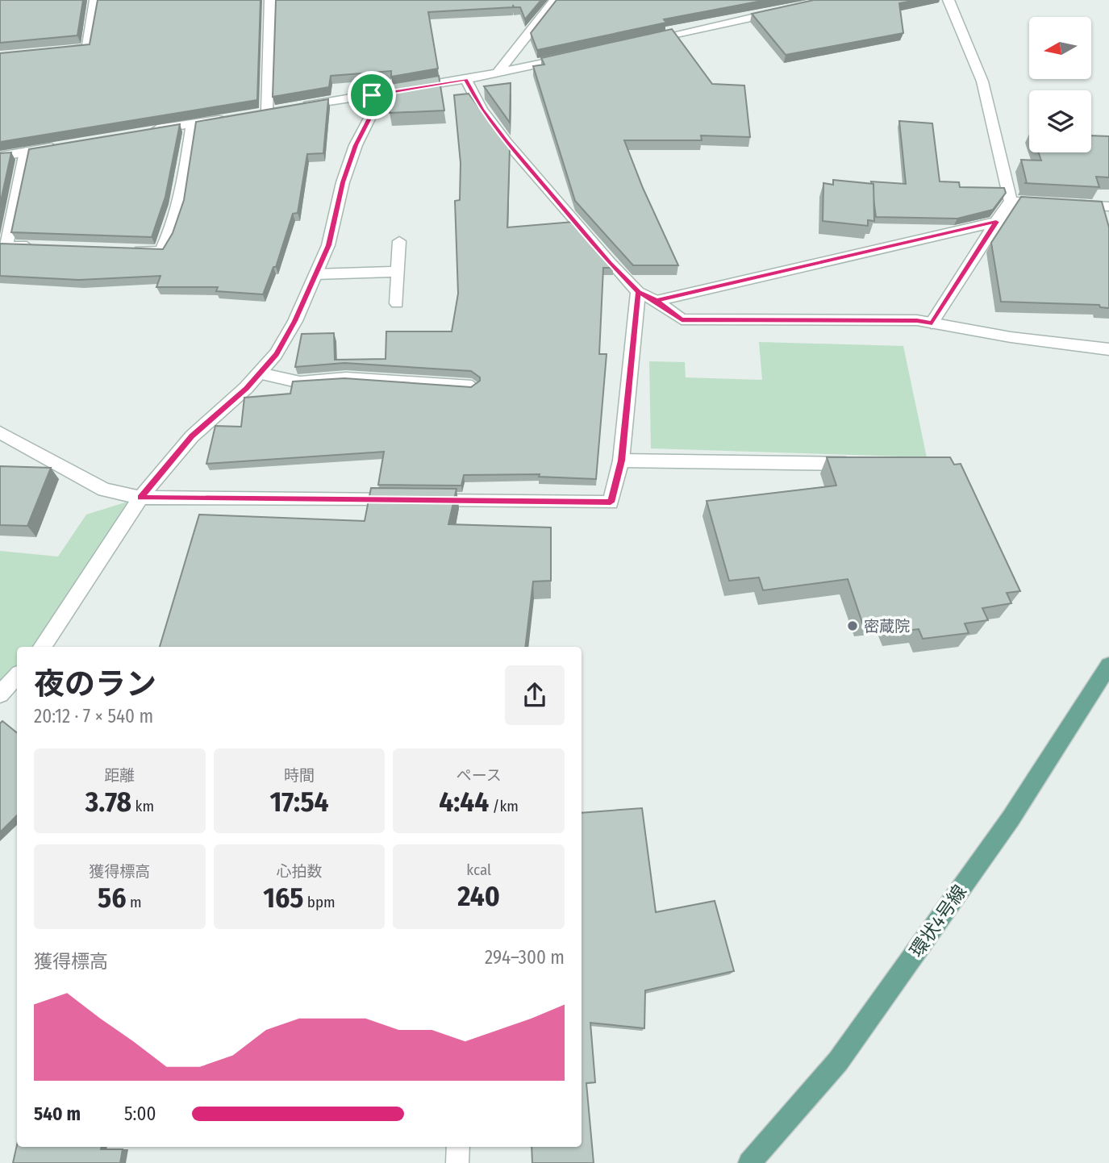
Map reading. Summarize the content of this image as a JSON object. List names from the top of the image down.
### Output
{
  "streets": {
    "main road": ["環状4号線"]
  },
  "places": ["密蔵院"],
  "north": "left",
  "page": {
    "heading": ["夜のラン", "20:12 · 7 × 540 m"],
    "stats": [
      ["距離", "3.78 km"],
      ["時間", "17:54"],
      ["ペース", "4:44 /km"],
      ["獲得標高", "56 m"],
      ["心拍数", "165 bpm"],
      ["kcal", "240"]
    ],
    "chart": ["獲得標高", "294–300 m"],
    "list": [
      {
        "name": "540 m",
        "note": "5:00"
      }
    ]
  }
}
